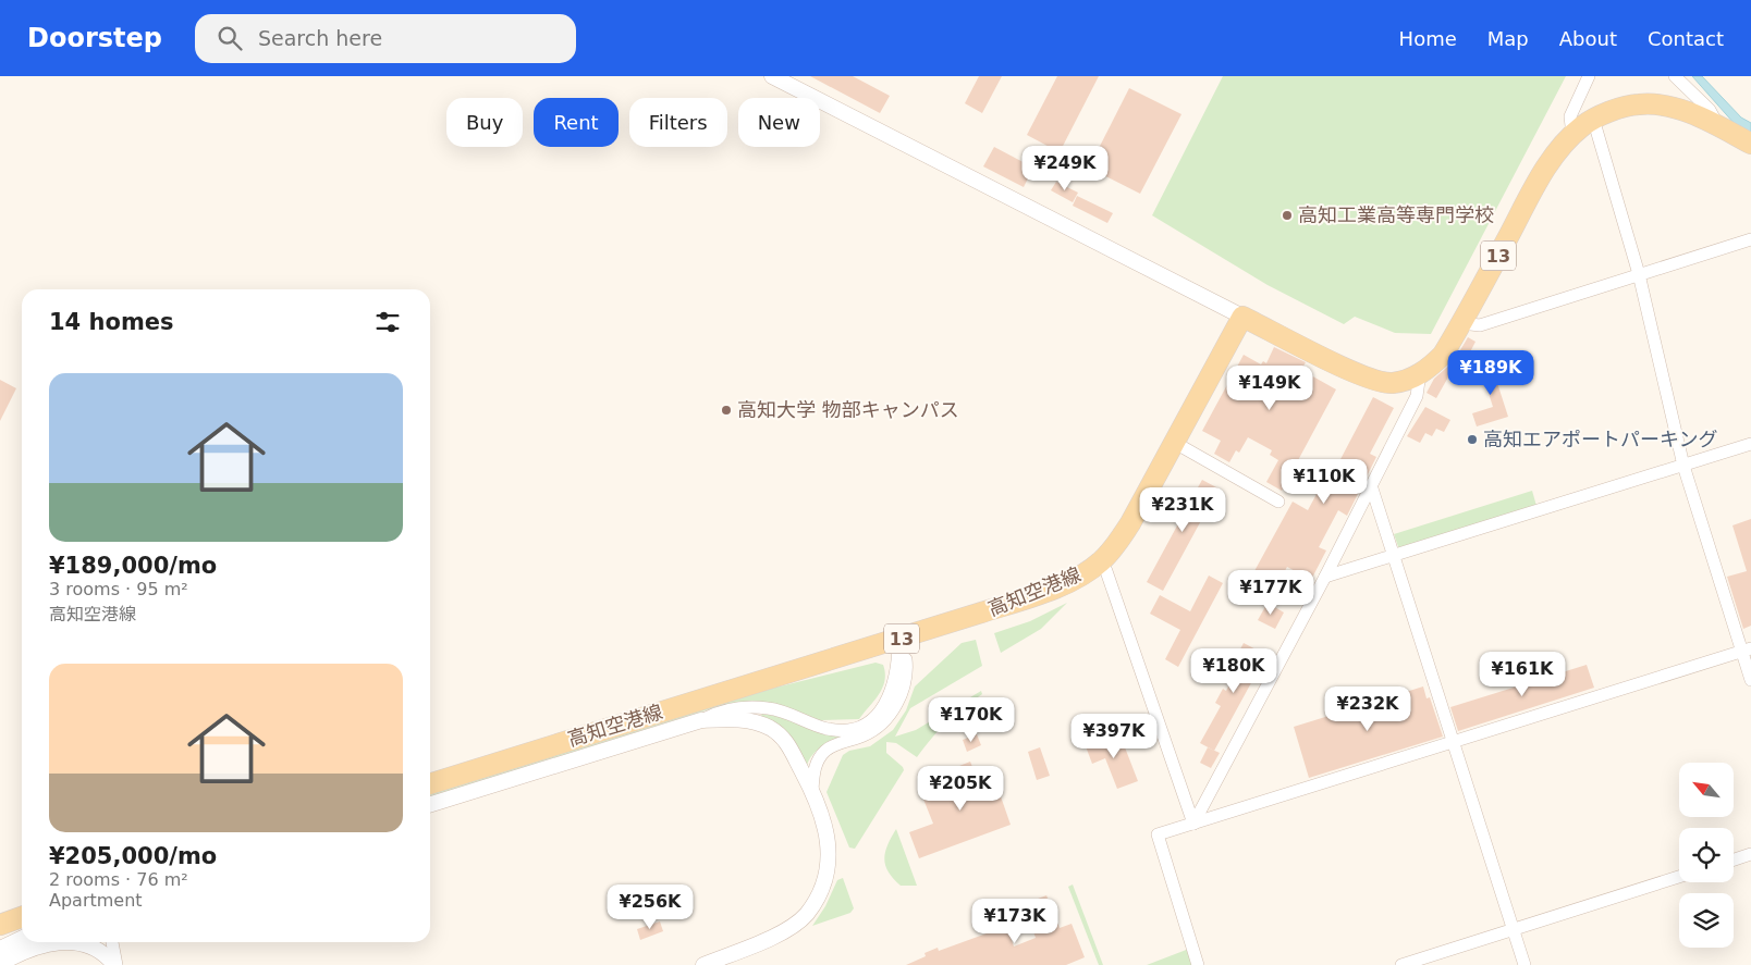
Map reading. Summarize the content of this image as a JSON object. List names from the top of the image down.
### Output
{
  "streets": {
    "main road": ["13", "高知空港線"]
  },
  "crossings": [
    ["13", "高知空港線"]
  ],
  "places": ["高知工業高等専門学校", "高知大学 物部キャンパス", "高知エアポートパーキング"],
  "north": "top left",
  "page": {
    "header": "Doorstep",
    "search": "Search here",
    "nav": [
      "Home",
      "Map",
      "About",
      "Contact"
    ],
    "chip": [
      "Buy",
      "Rent",
      "Filters",
      "New"
    ],
    "price": [
      "¥249K",
      "¥189K",
      "¥149K",
      "¥110K",
      "¥231K",
      "¥177K",
      "¥180K",
      "¥161K",
      "¥232K",
      "¥170K",
      "¥397K",
      "¥205K",
      "¥256K",
      "¥173K"
    ],
    "heading": "14 homes",
    "list": [
      {
        "name": "¥189,000/mo",
        "note": "3 rooms · 95 m² · 高知空港線"
      },
      {
        "name": "¥205,000/mo",
        "note": "2 rooms · 76 m² · Apartment"
      }
    ]
  }
}
